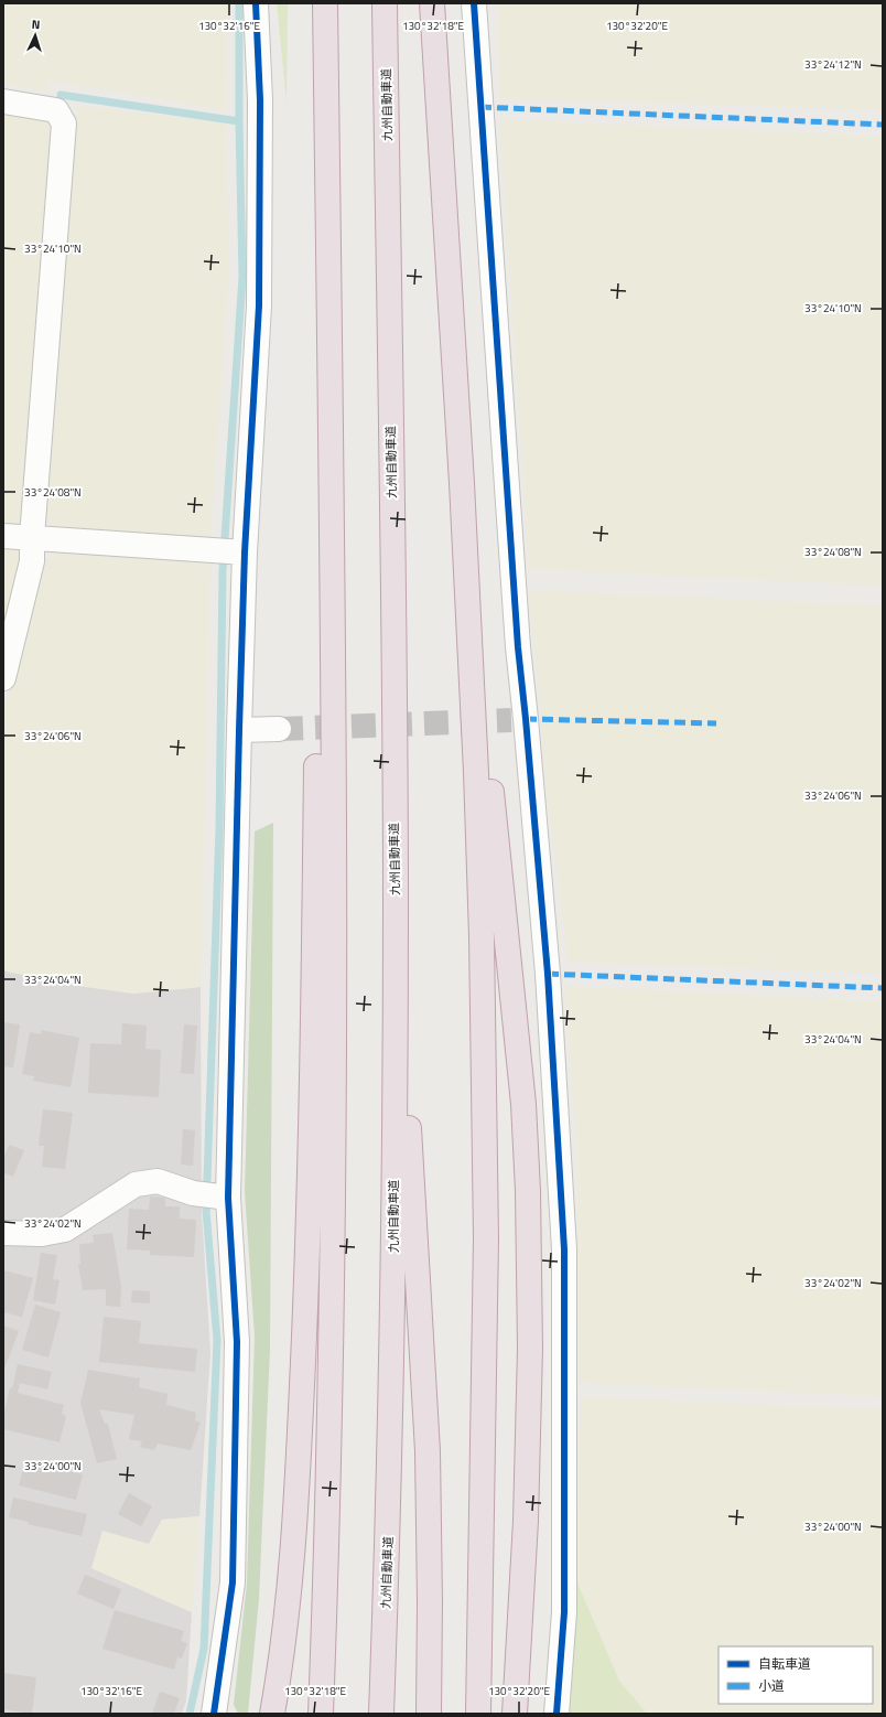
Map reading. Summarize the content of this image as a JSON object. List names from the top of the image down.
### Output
{
  "streets": {
    "highway": ["九州自動車道"]
  },
  "legend": ["自転車道", "小道"],
  "north": "top",
  "coordinates": [
    "130°32'16\"E",
    "130°32'18\"E",
    "130°32'20\"E",
    "33°24'12\"N",
    "33°24'10\"N",
    "33°24'08\"N",
    "33°24'06\"N",
    "33°24'04\"N",
    "33°24'02\"N",
    "33°24'00\"N"
  ]
}
